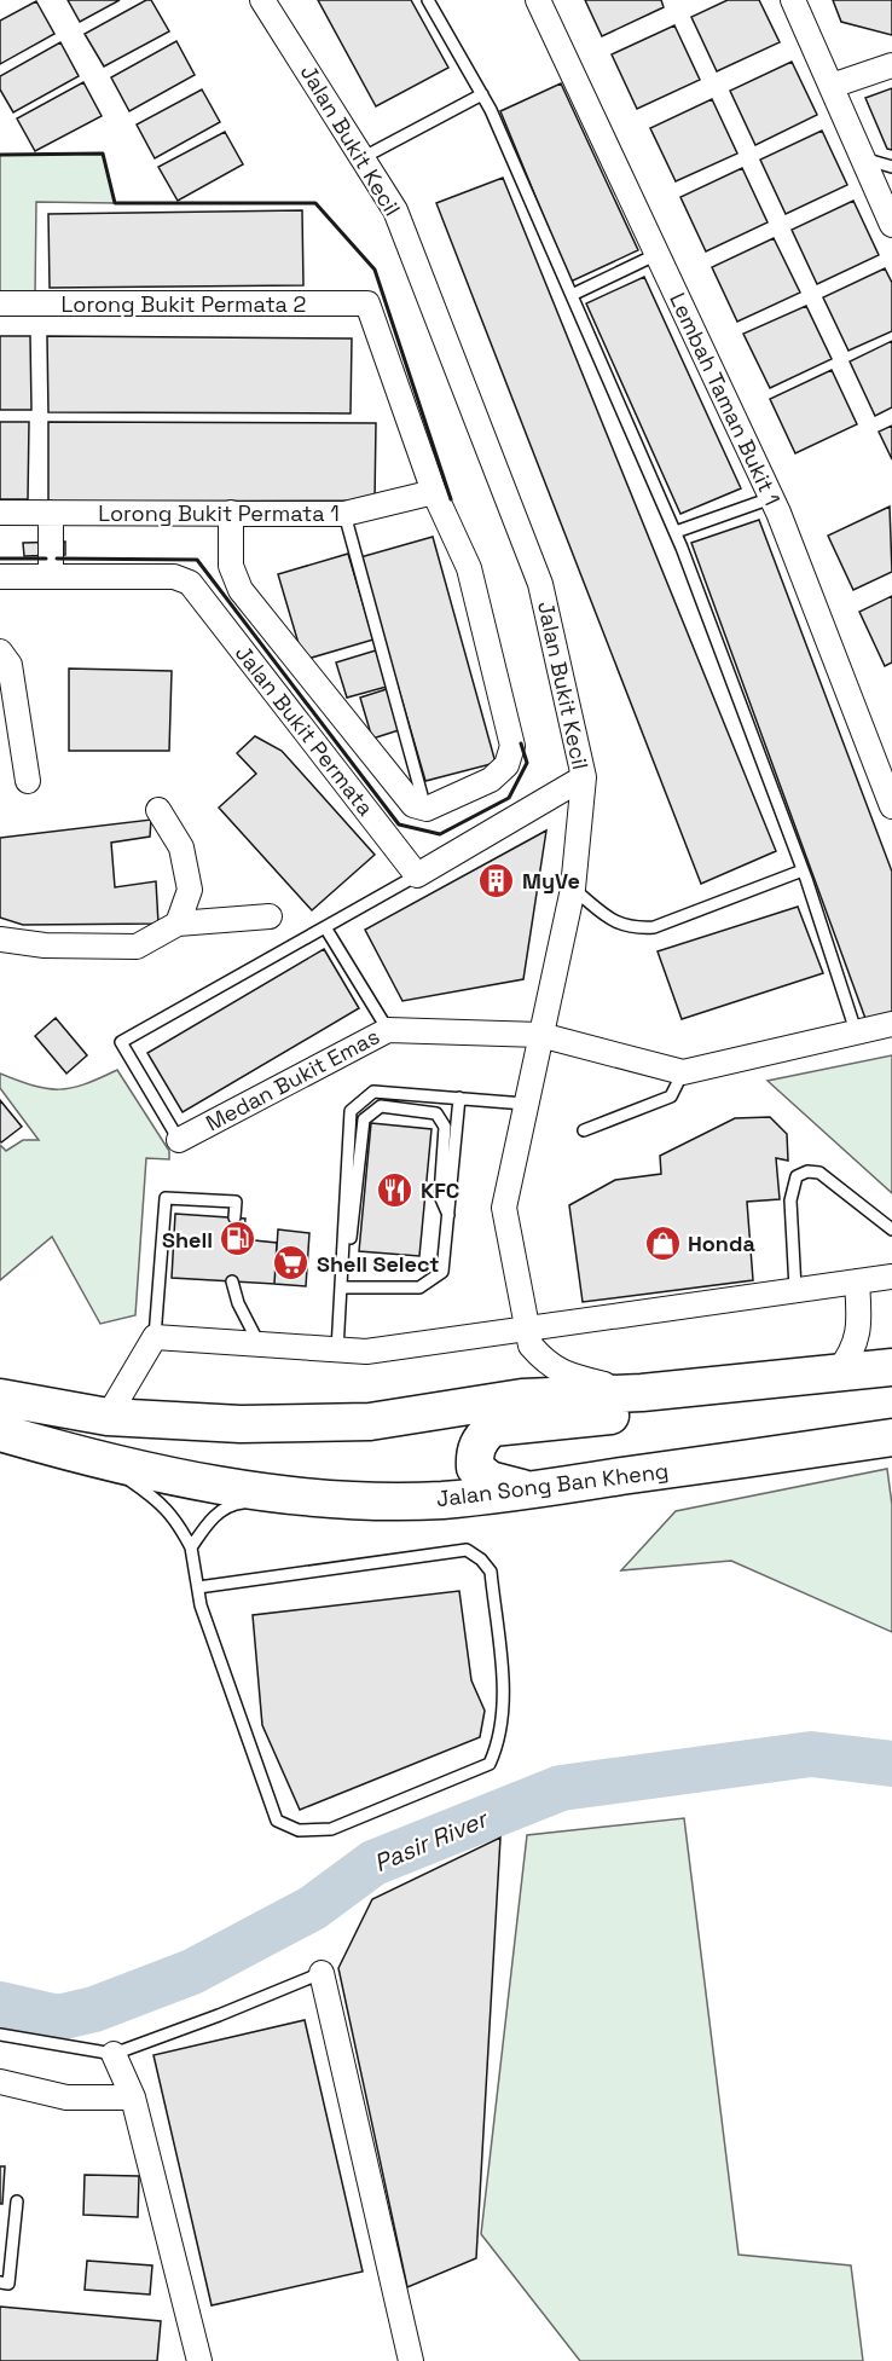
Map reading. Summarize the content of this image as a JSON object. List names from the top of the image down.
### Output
{
  "streets": {
    "main road": ["Jalan Song Ban Kheng"],
    "street": [
      "Jalan Bukit Kecil",
      "Lorong Bukit Permata 2",
      "Lembah Taman Bukit 1",
      "Lorong Bukit Permata 1",
      "Jalan Bukit Permata",
      "Medan Bukit Emas"
    ]
  },
  "crossings": [
    ["Jalan Bukit Kecil", "Medan Bukit Emas"],
    ["Lorong Bukit Permata 2", "Lorong Bukit Permata 1"]
  ],
  "water": ["Pasir River"],
  "places": {
    "building": ["MyVe"],
    "restaurant": ["KFC"],
    "fuel station": ["Shell"],
    "shop": ["Honda"],
    "supermarket": ["Shell Select"]
  }
}
